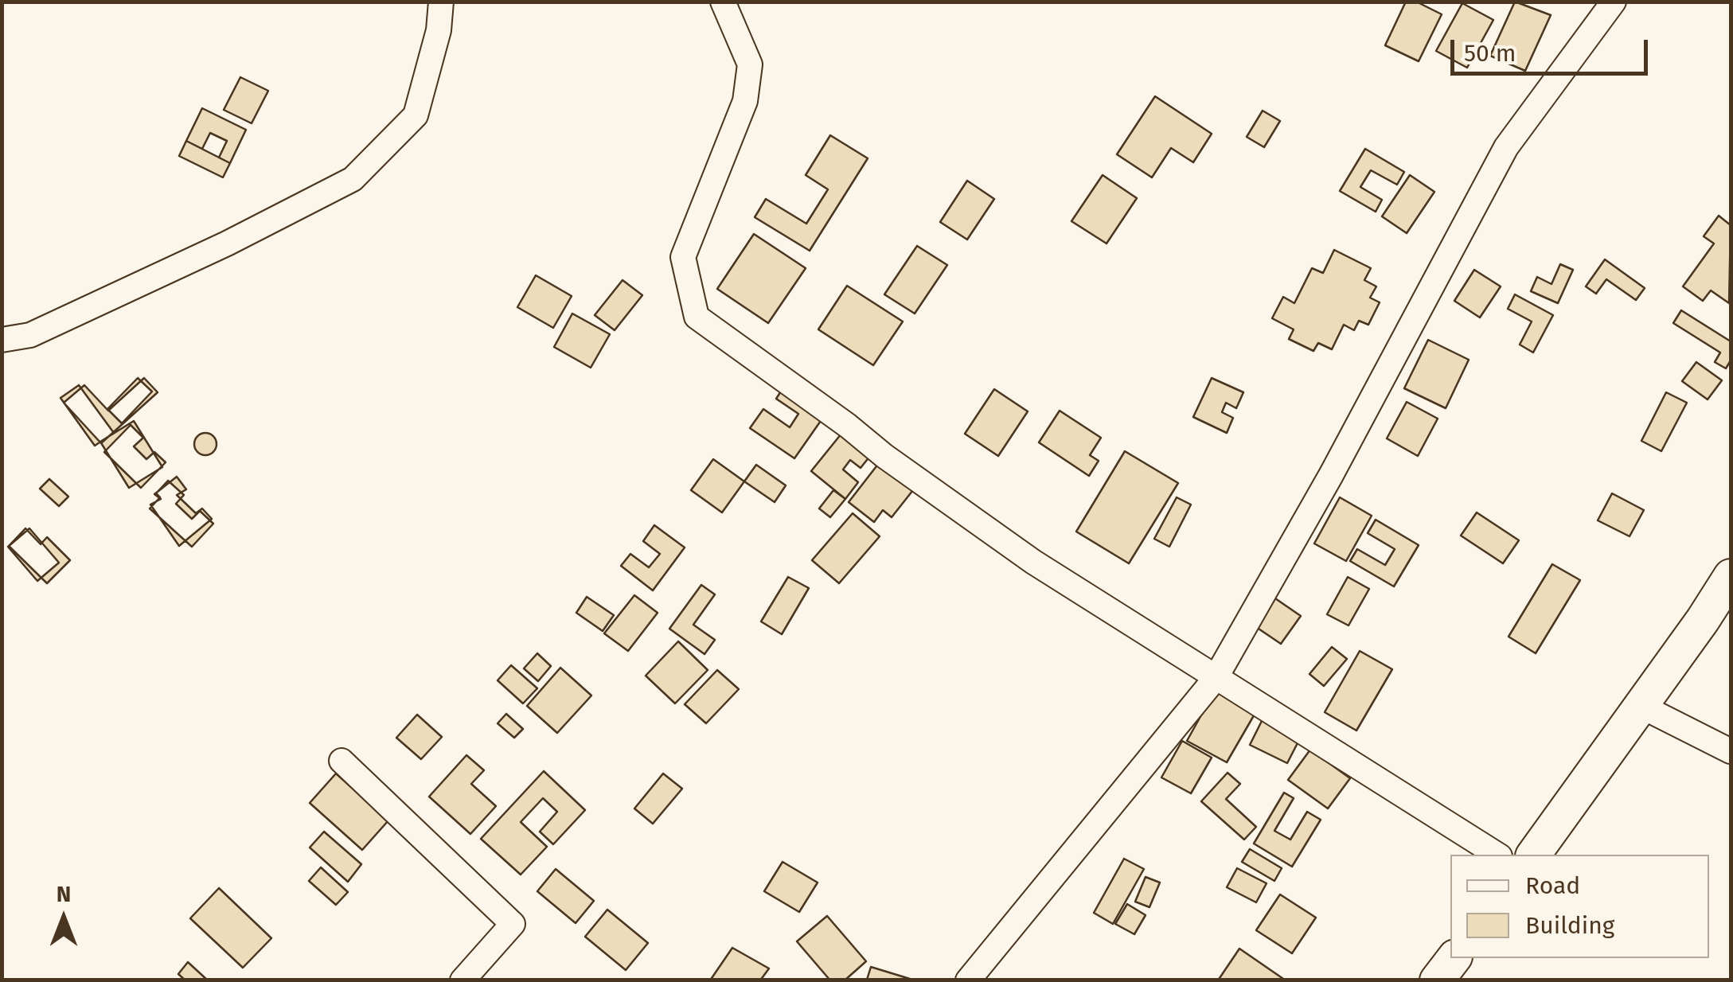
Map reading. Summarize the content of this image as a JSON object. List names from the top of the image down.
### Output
{
  "legend": ["Road", "Building"],
  "scale_bar": "50 m",
  "north": "top"
}
